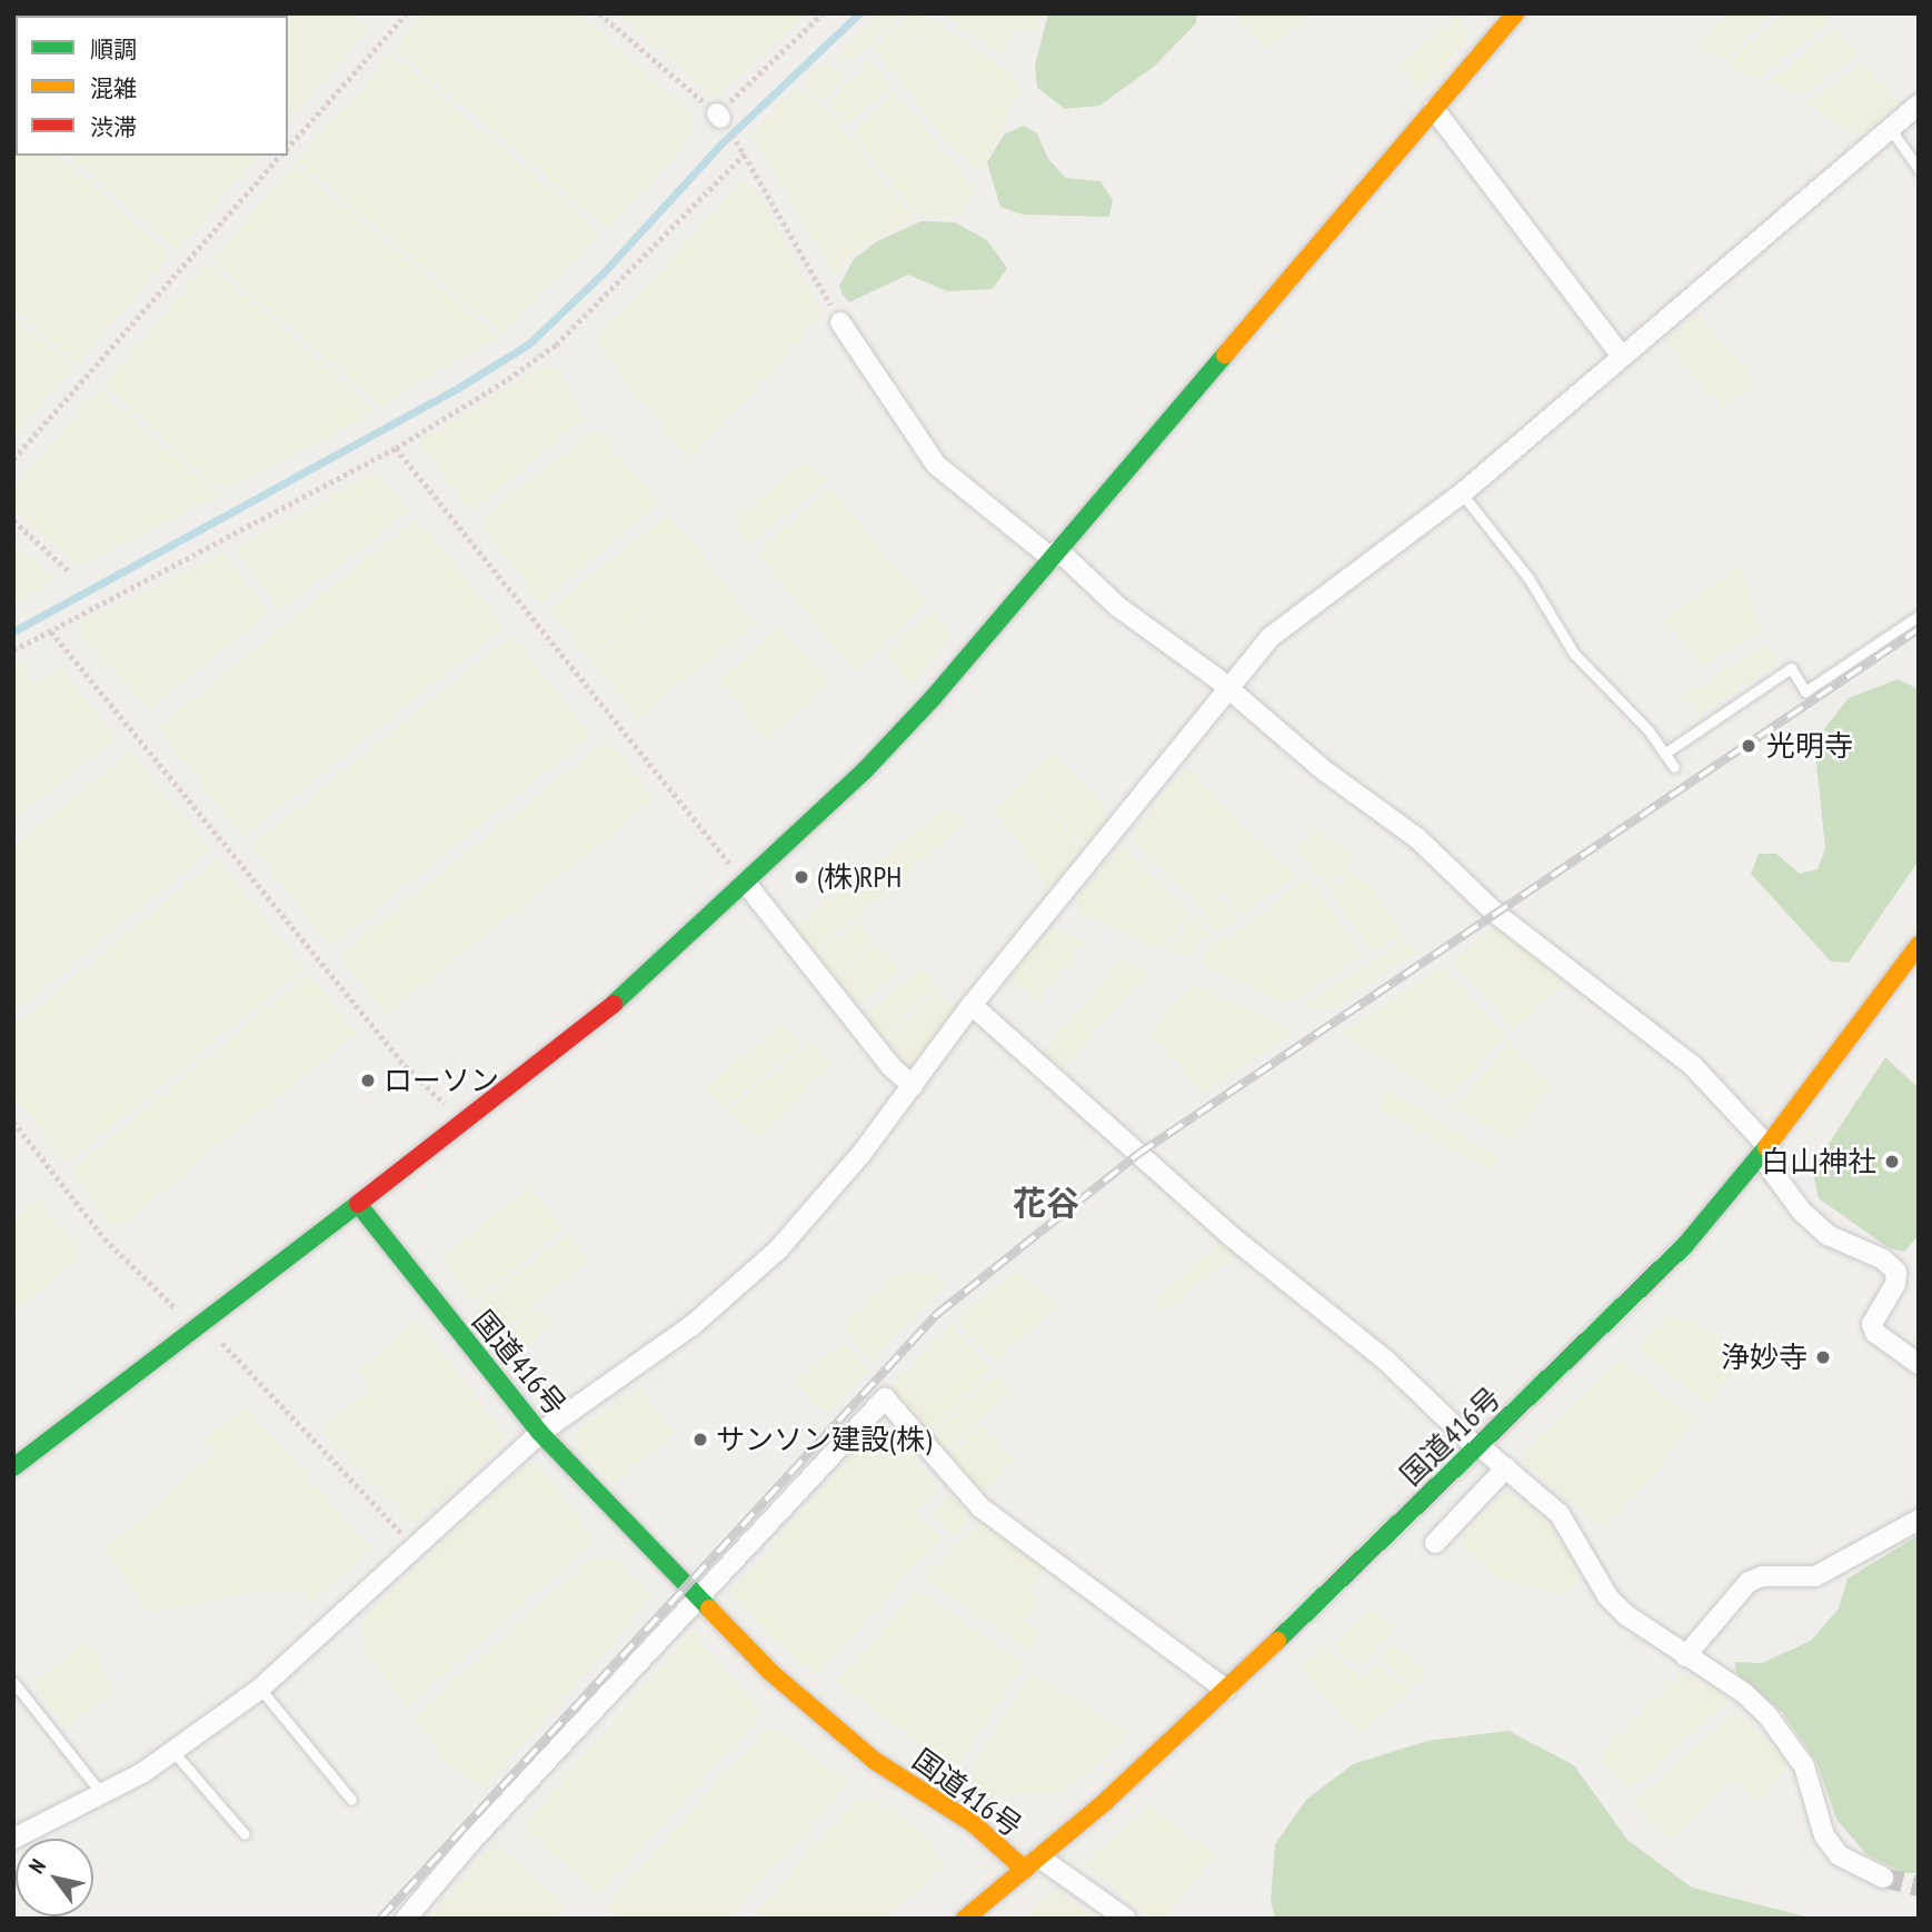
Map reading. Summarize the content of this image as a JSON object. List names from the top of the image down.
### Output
{
  "streets": {
    "main road": ["国道416号"]
  },
  "districts": ["花谷"],
  "places": [
    "光明寺",
    "(株)RPH",
    "ローソン",
    "白山神社",
    "浄妙寺",
    "サンソン建設(株)"
  ],
  "legend": ["順調", "混雑", "渋滞"],
  "north": "top left"
}
